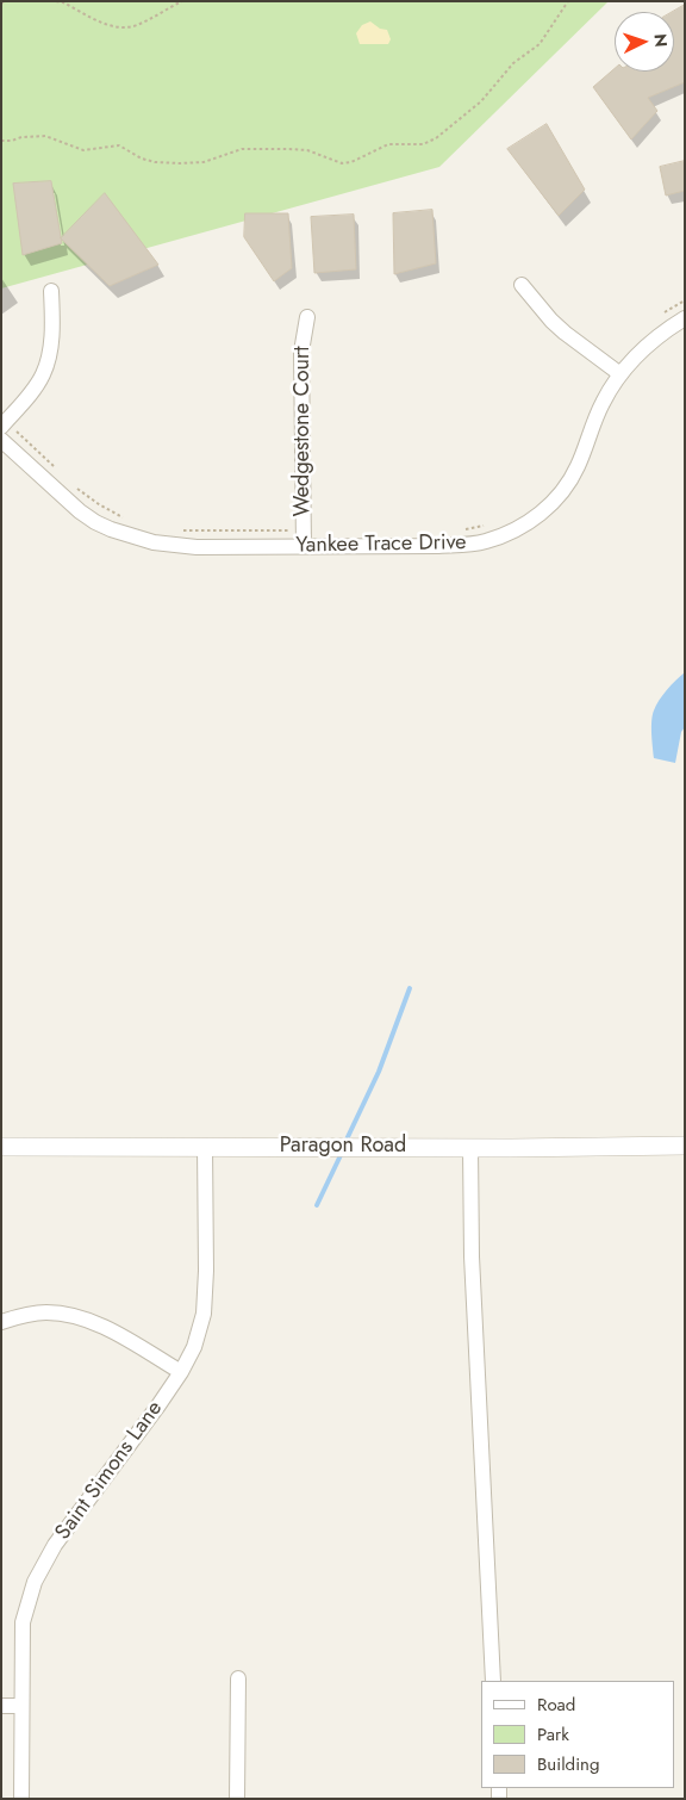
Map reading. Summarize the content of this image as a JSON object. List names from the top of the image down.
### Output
{
  "streets": {
    "street": [
      "Wedgestone Court",
      "Yankee Trace Drive",
      "Paragon Road",
      "Saint Simons Lane"
    ]
  },
  "crossings": [
    ["Wedgestone Court", "Yankee Trace Drive"],
    ["Paragon Road", "Saint Simons Lane"]
  ],
  "legend": ["Road", "Park", "Building"],
  "north": "right"
}
